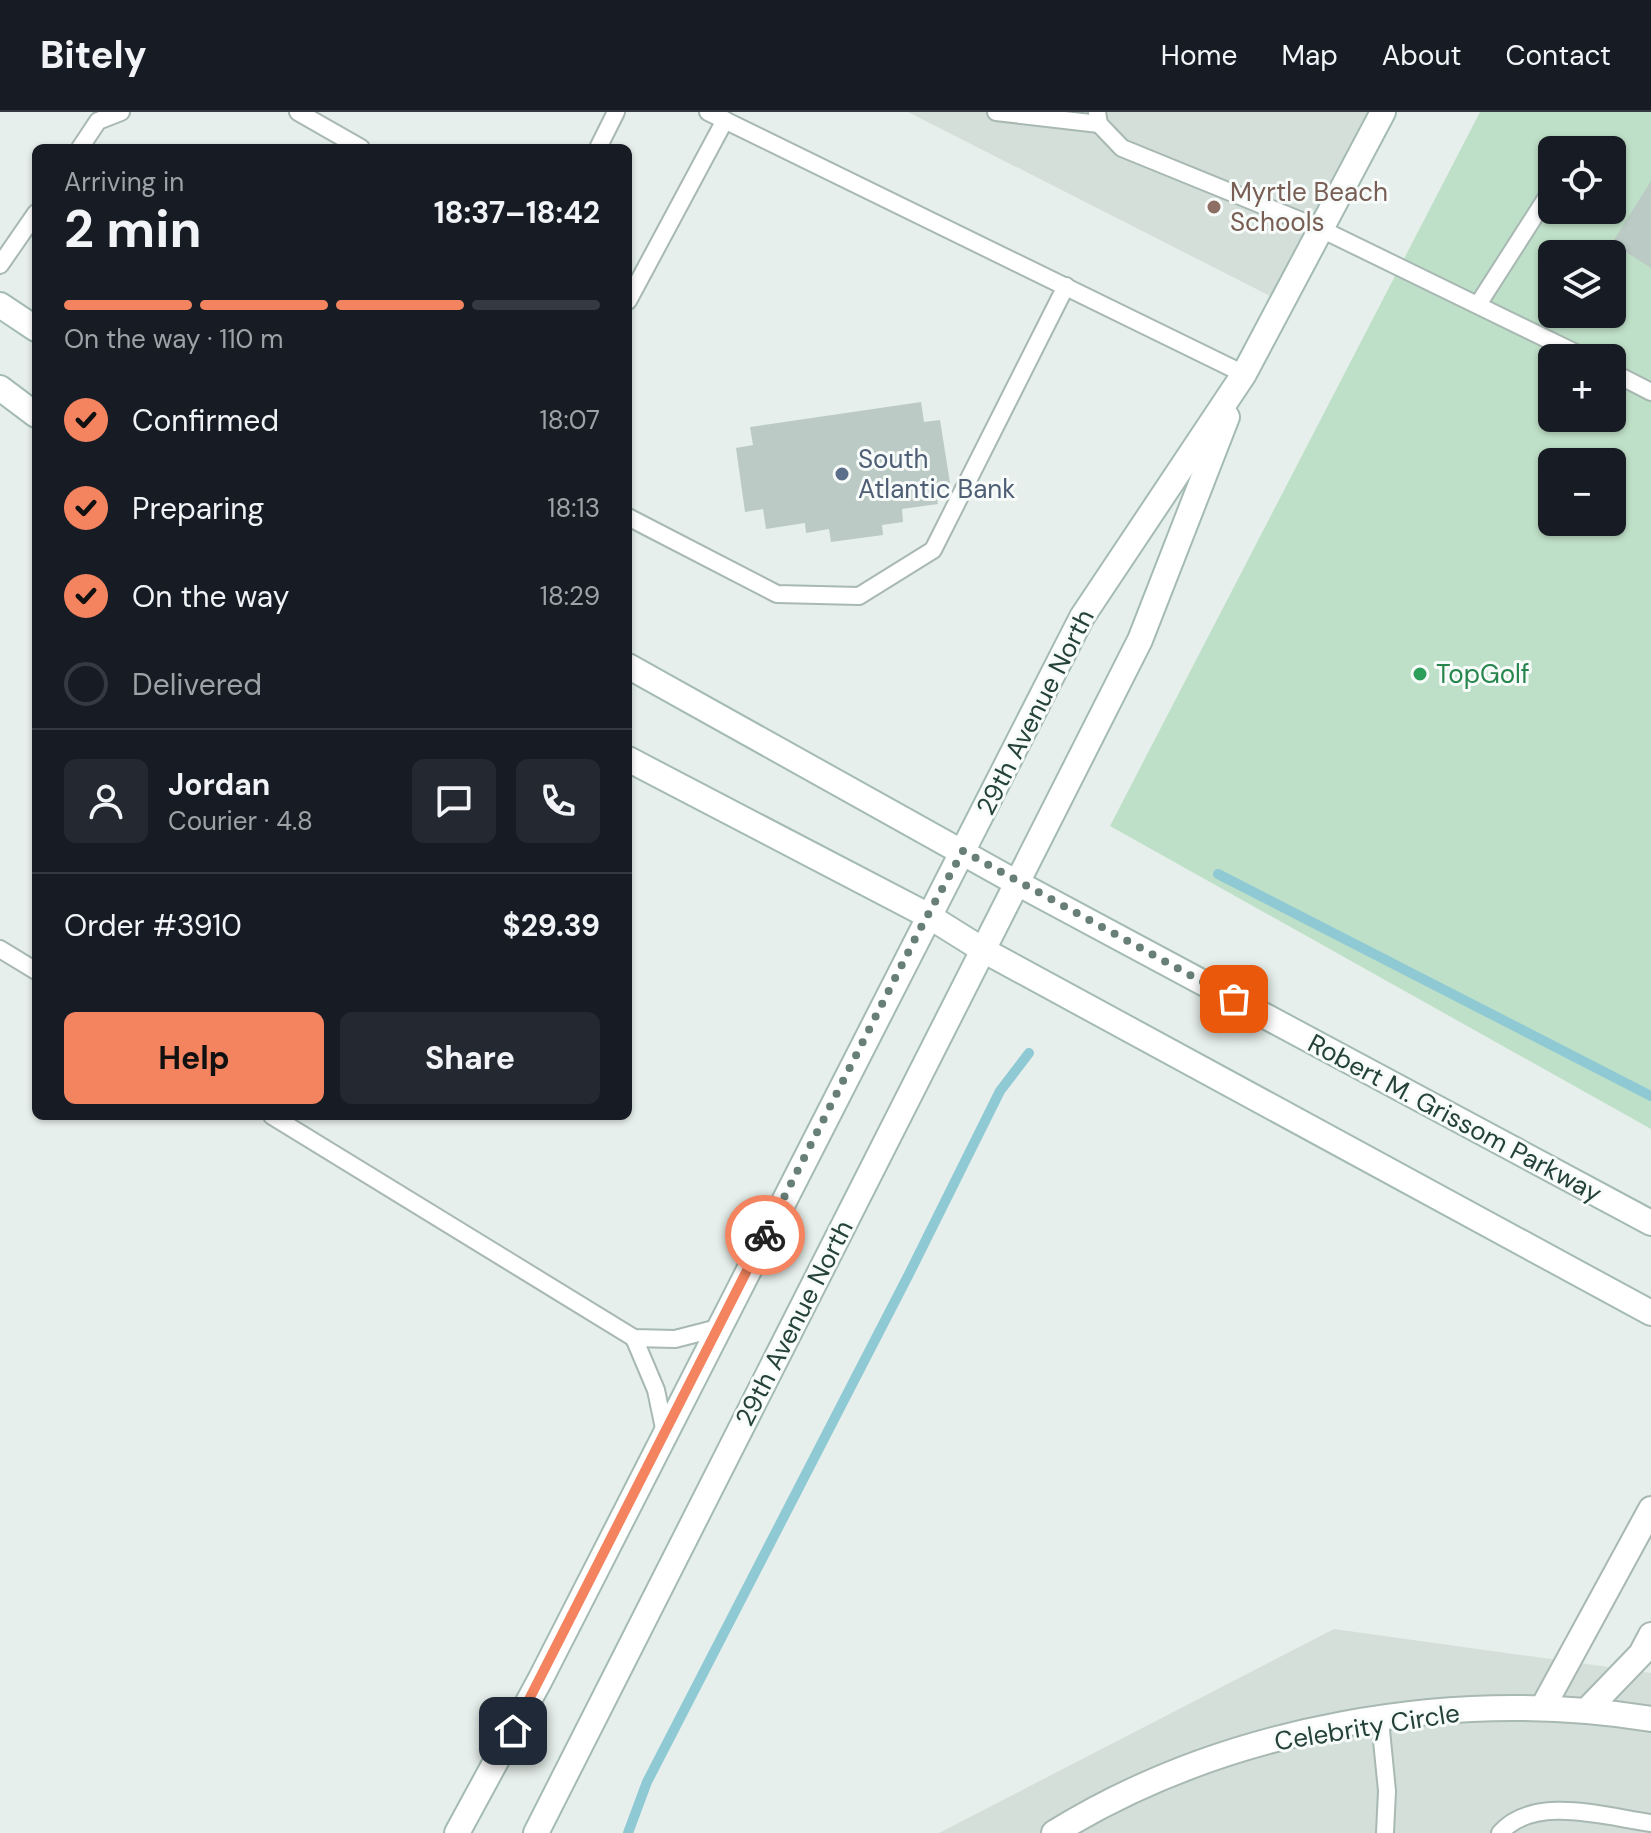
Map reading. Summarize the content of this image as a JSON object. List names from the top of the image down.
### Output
{
  "streets": {
    "main road": ["29th Avenue North", "Robert M. Grissom Parkway", "Celebrity Circle"]
  },
  "crossings": [
    ["29th Avenue North", "Robert M. Grissom Parkway"]
  ],
  "places": ["Myrtle Beach Schools", "South Atlantic Bank", "TopGolf"],
  "page": {
    "header": "Bitely",
    "nav": [
      "Home",
      "Map",
      "About",
      "Contact"
    ],
    "map_buttons": ["+", "−"],
    "heading": ["2 min", "Arriving in", "18:37–18:42"],
    "panel": [
      "Jordan",
      "Courier · 4.8",
      "Order #3910",
      "$29.39"
    ],
    "bar": "On the way · 110 m",
    "list": [
      ["Confirmed", "18:07"],
      ["Preparing", "18:13"],
      ["On the way", "18:29"],
      "Delivered"
    ],
    "buttons": ["Help", "Share"]
  }
}
